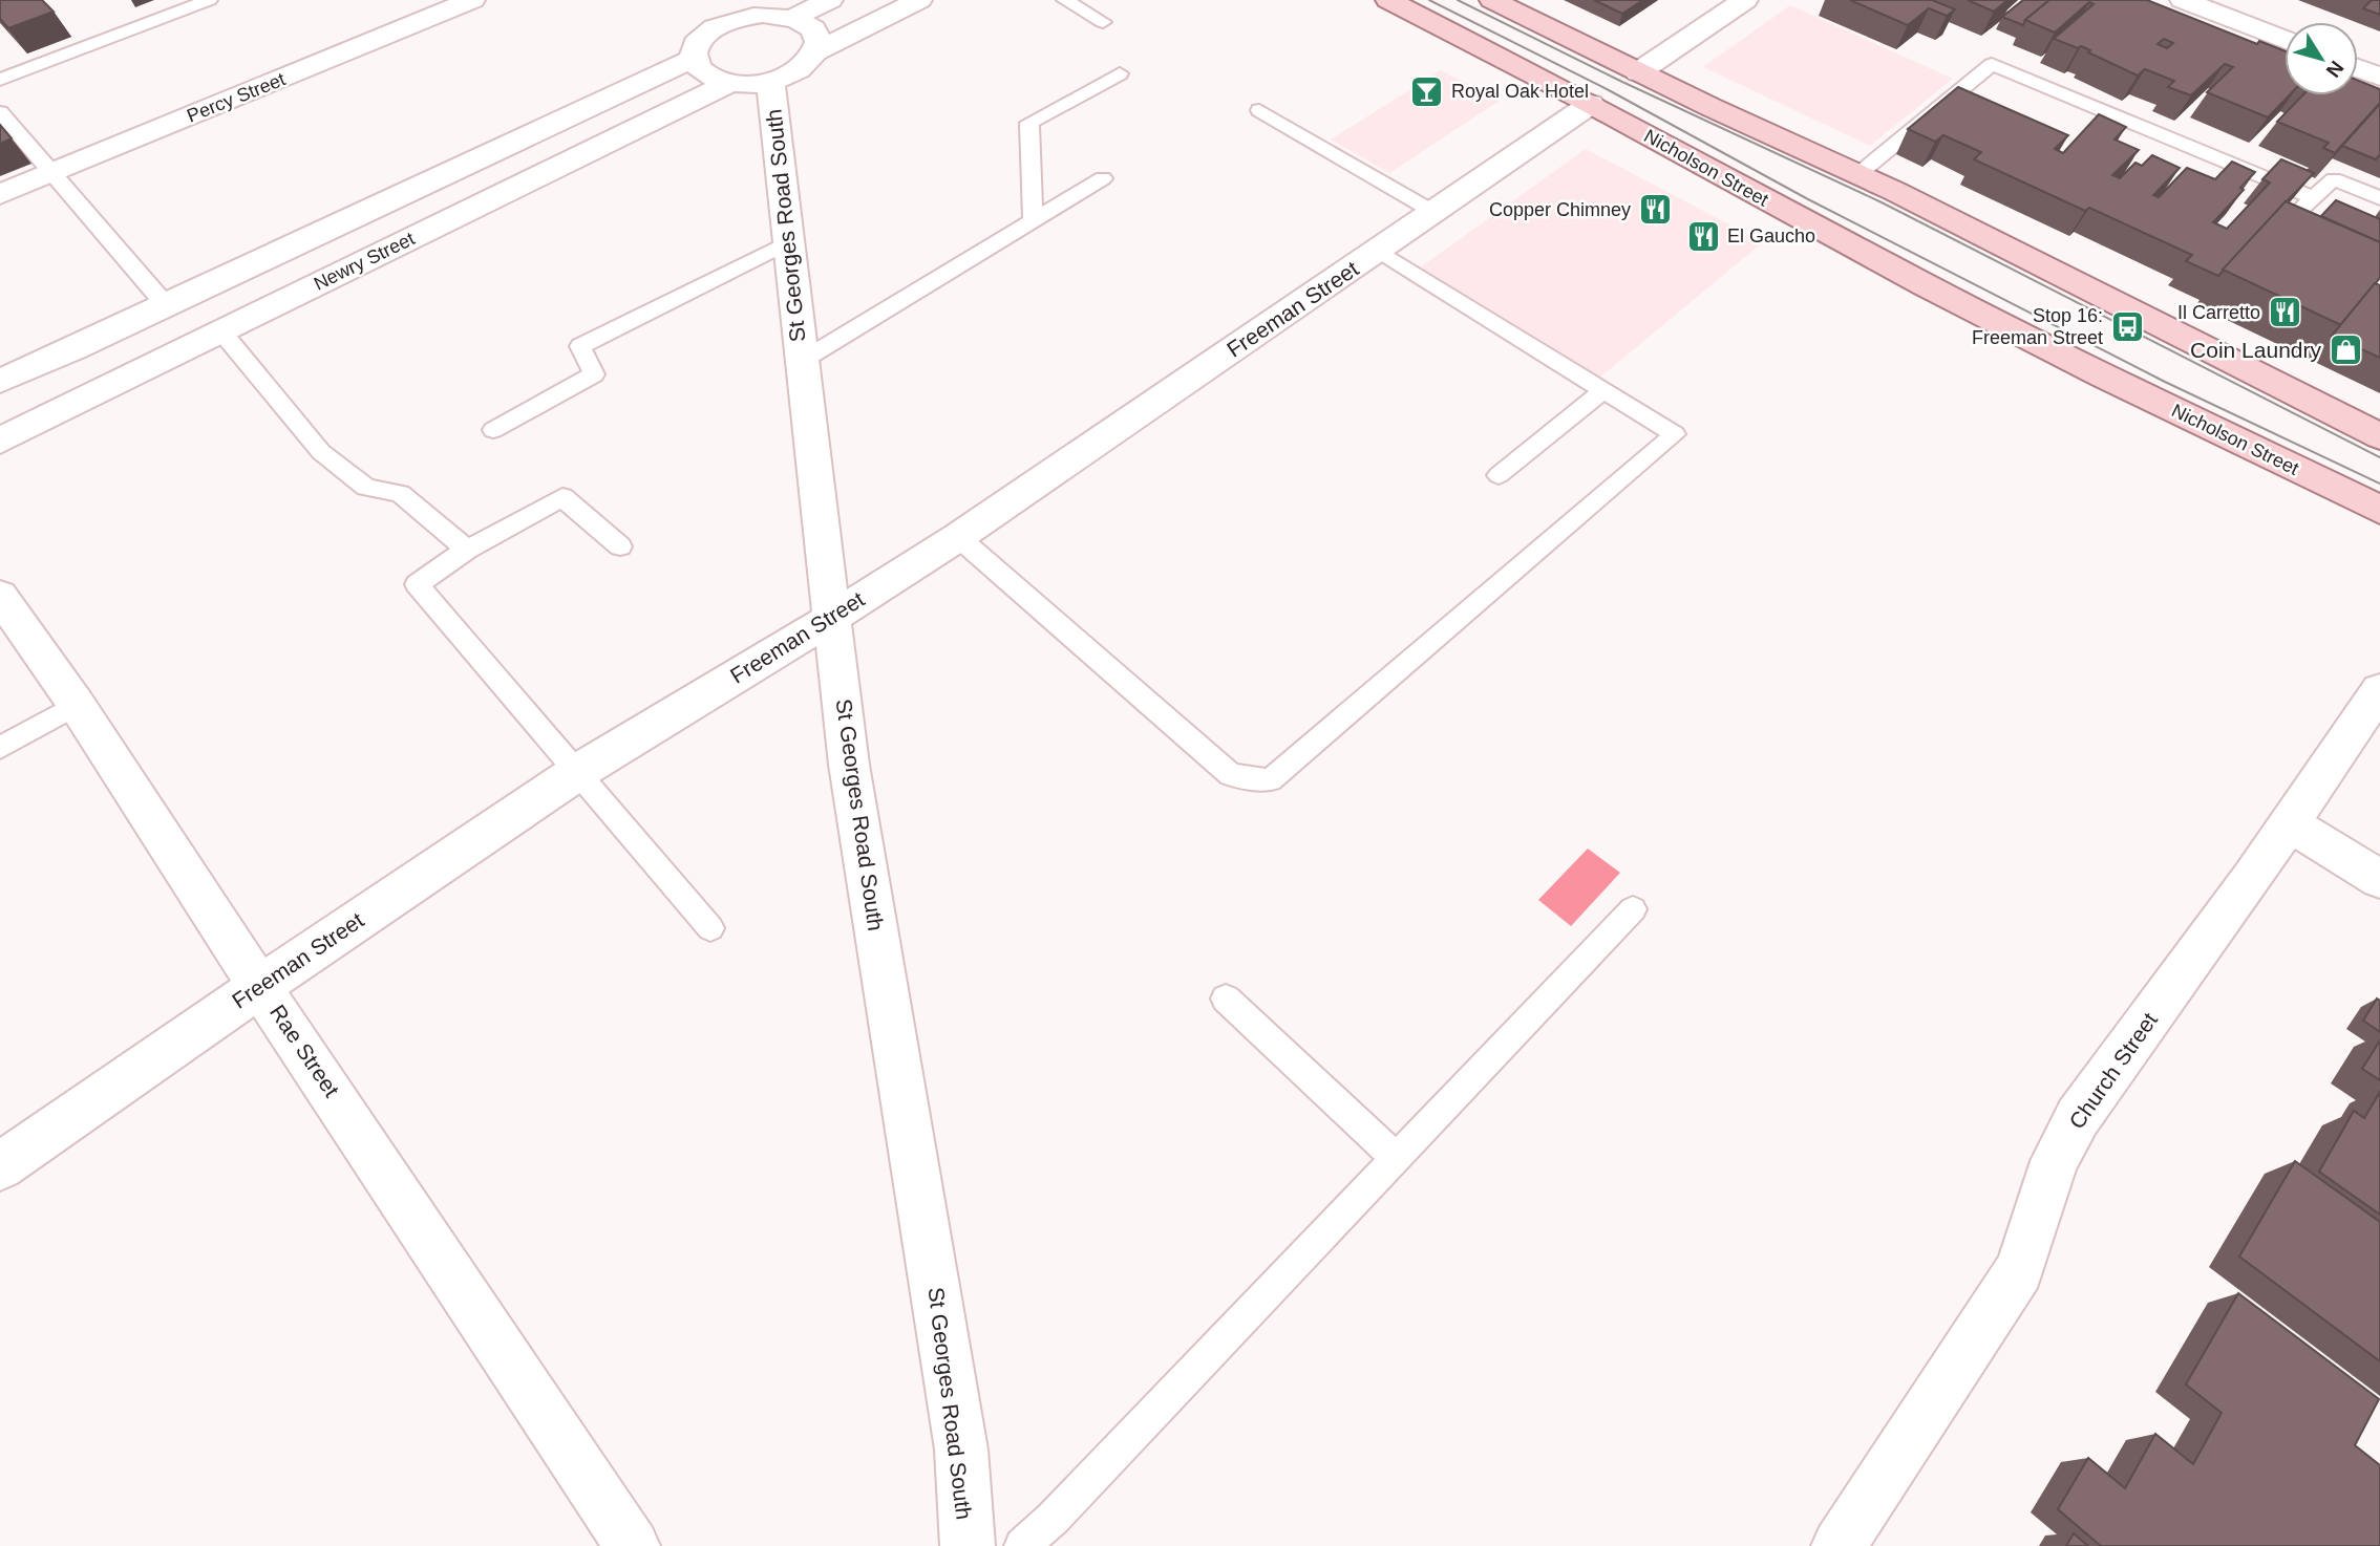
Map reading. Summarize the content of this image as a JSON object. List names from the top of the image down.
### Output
{
  "streets": {
    "main road": ["Nicholson Street"],
    "street": [
      "Percy Street",
      "St Georges Road South",
      "Newry Street",
      "Freeman Street",
      "Rae Street",
      "Church Street"
    ]
  },
  "crossings": [
    ["Nicholson Street", "Freeman Street"],
    ["St Georges Road South", "Freeman Street"],
    ["Freeman Street", "Rae Street"]
  ],
  "places": {
    "bar": ["Royal Oak Hotel"],
    "restaurant": ["Copper Chimney", "El Gaucho", "Il Carretto"],
    "bus stop": ["Stop 16: Freeman Street"],
    "shop": ["Coin Laundry"]
  },
  "north": "bottom right"
}
